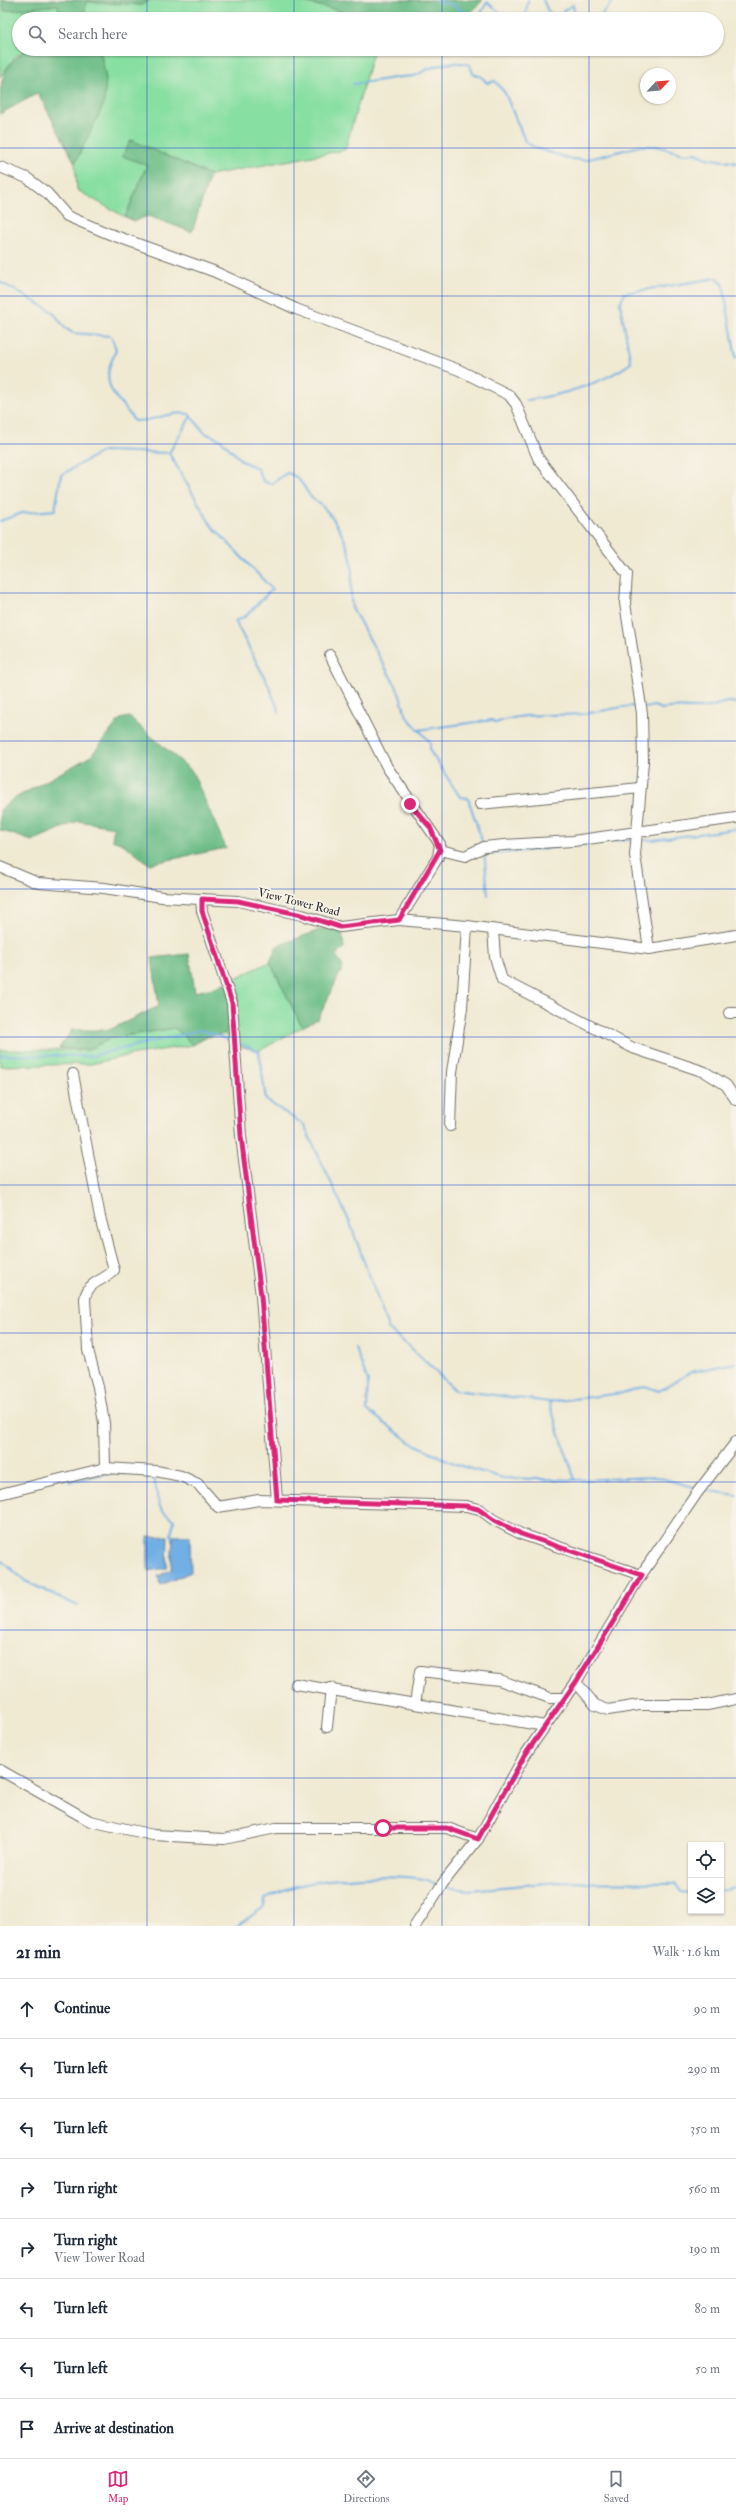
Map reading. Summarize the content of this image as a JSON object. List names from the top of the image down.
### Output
{
  "streets": {
    "street": ["View Tower Road"]
  },
  "north": "top right",
  "page": {
    "search": "Search here",
    "heading": ["21 min", "Walk · 1.6 km"],
    "list": [
      ["Continue", "90 m"],
      ["Turn left", "290 m"],
      ["Turn left", "350 m"],
      ["Turn right", "560 m"],
      ["Turn right", "View Tower Road", "190 m"],
      ["Turn left", "80 m"],
      ["Turn left", "50 m"],
      "Arrive at destination"
    ],
    "nav": ["Map", "Directions", "Saved"]
  }
}
